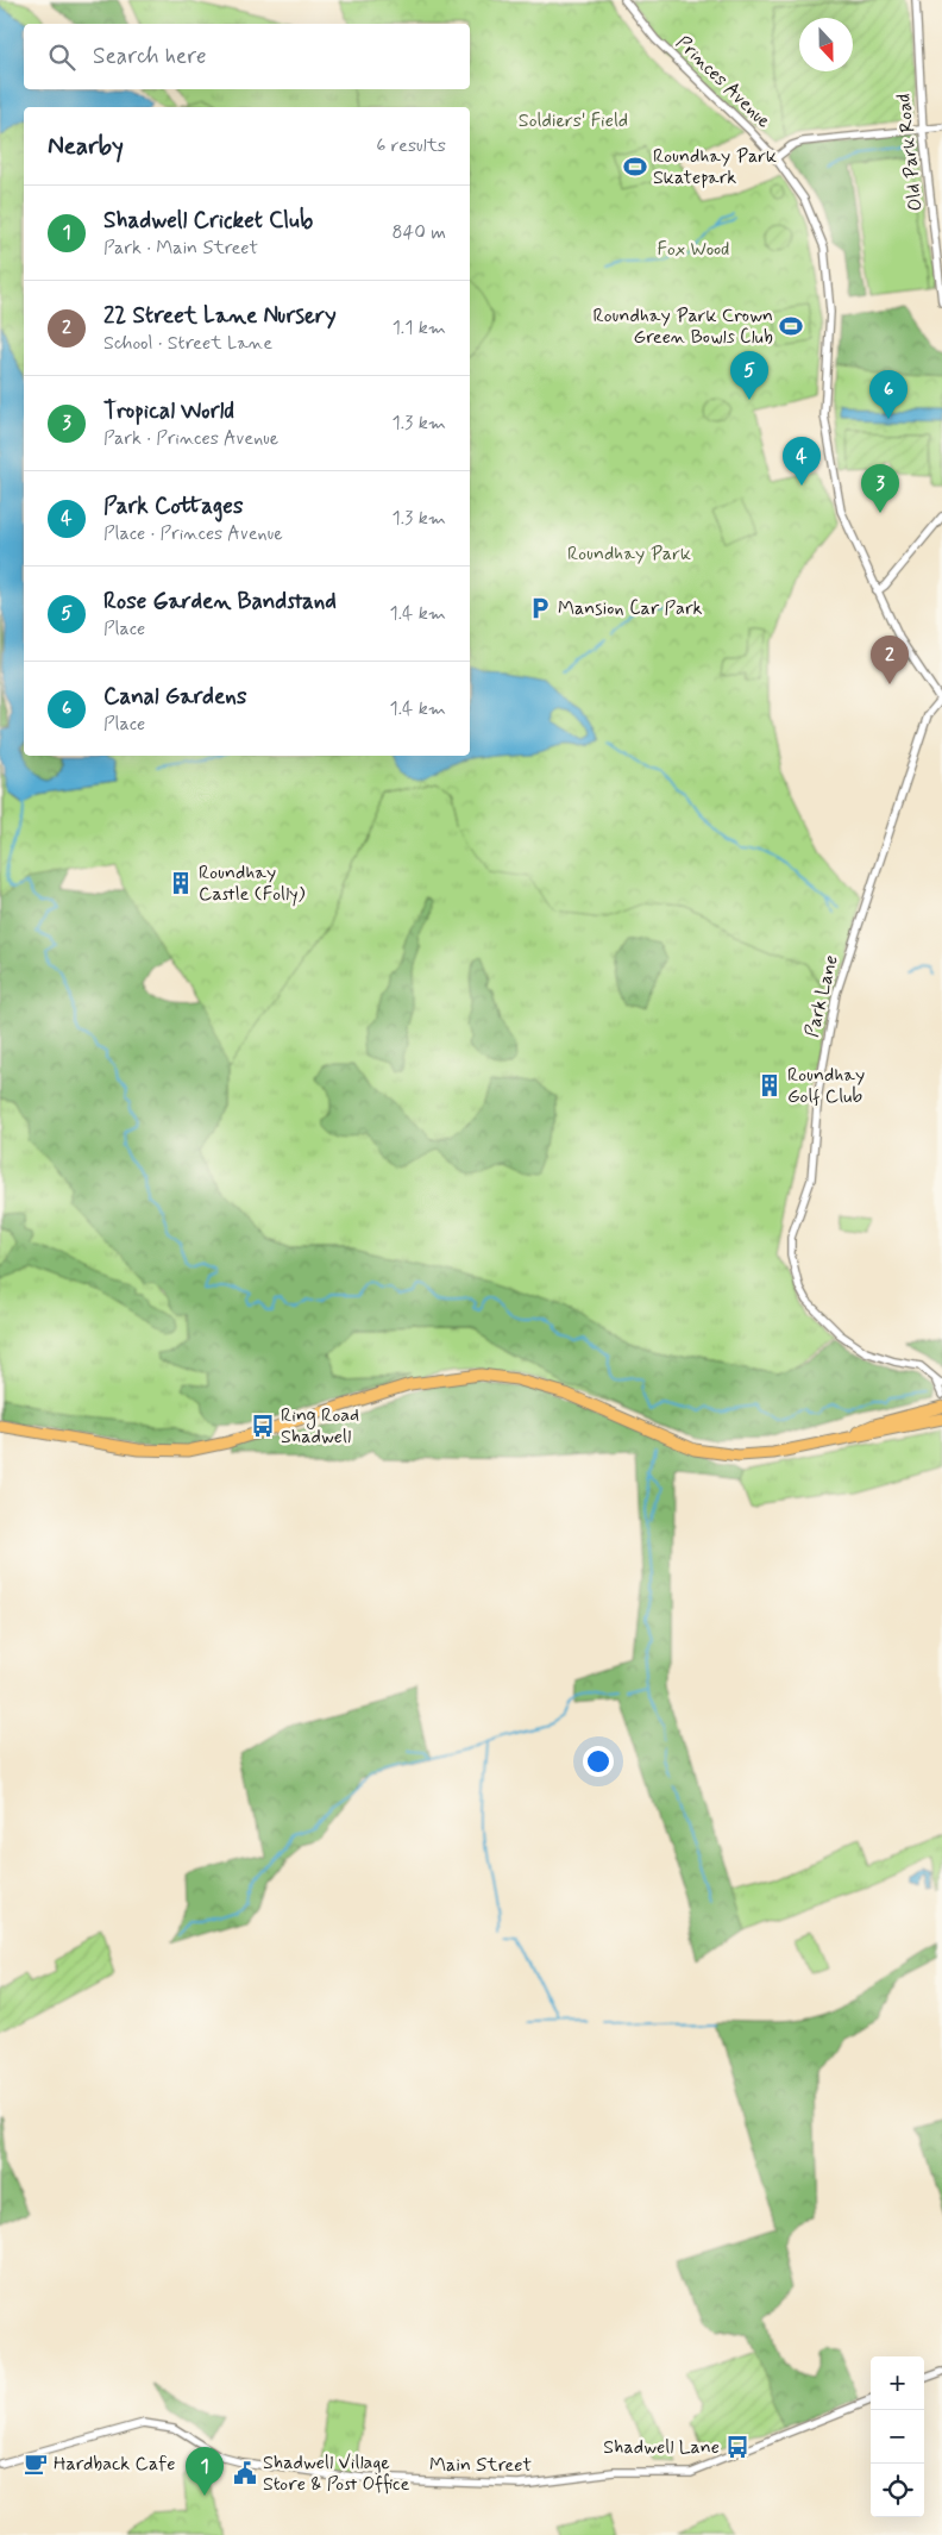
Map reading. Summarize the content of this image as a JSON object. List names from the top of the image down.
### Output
{
  "streets": {
    "street": [
      "Princes Avenue",
      "Old Park Road",
      "Park Lane",
      "Main Street"
    ]
  },
  "crossings": [
    ["Princes Avenue", "Park Lane"]
  ],
  "parks": ["Soldiers' Field", "Fox Wood", "Roundhay Park"],
  "places": {
    "sports": ["Roundhay Park Skatepark", "Roundhay Park Crown Green Bowls Club"],
    "parking": ["Mansion Car Park"],
    "building": ["Roundhay Castle (Folly)", "Roundhay Golf Club"],
    "bus stop": ["Ring Road Shadwell", "Shadwell Lane"],
    "cafe": ["Hardback Cafe"],
    "public building": ["Shadwell Village Store & Post Office"]
  },
  "north": "bottom",
  "page": {
    "search": "Search here",
    "heading": ["Nearby", "6 results"],
    "list": [
      {
        "mark": "1",
        "name": "Shadwell Cricket Club",
        "note": "Park · Main Street",
        "value": "840 m"
      },
      {
        "mark": "2",
        "name": "22 Street Lane Nursery",
        "note": "School · Street Lane",
        "value": "1.1 km"
      },
      {
        "mark": "3",
        "name": "Tropical World",
        "note": "Park · Princes Avenue",
        "value": "1.3 km"
      },
      {
        "mark": "4",
        "name": "Park Cottages",
        "note": "Place · Princes Avenue",
        "value": "1.3 km"
      },
      {
        "mark": "5",
        "name": "Rose Garden Bandstand",
        "note": "Place",
        "value": "1.4 km"
      },
      {
        "mark": "6",
        "name": "Canal Gardens",
        "note": "Place",
        "value": "1.4 km"
      }
    ],
    "pins": [
      "5",
      "6",
      "4",
      "3",
      "2",
      "1"
    ],
    "map_buttons": ["+", "−"]
  }
}
